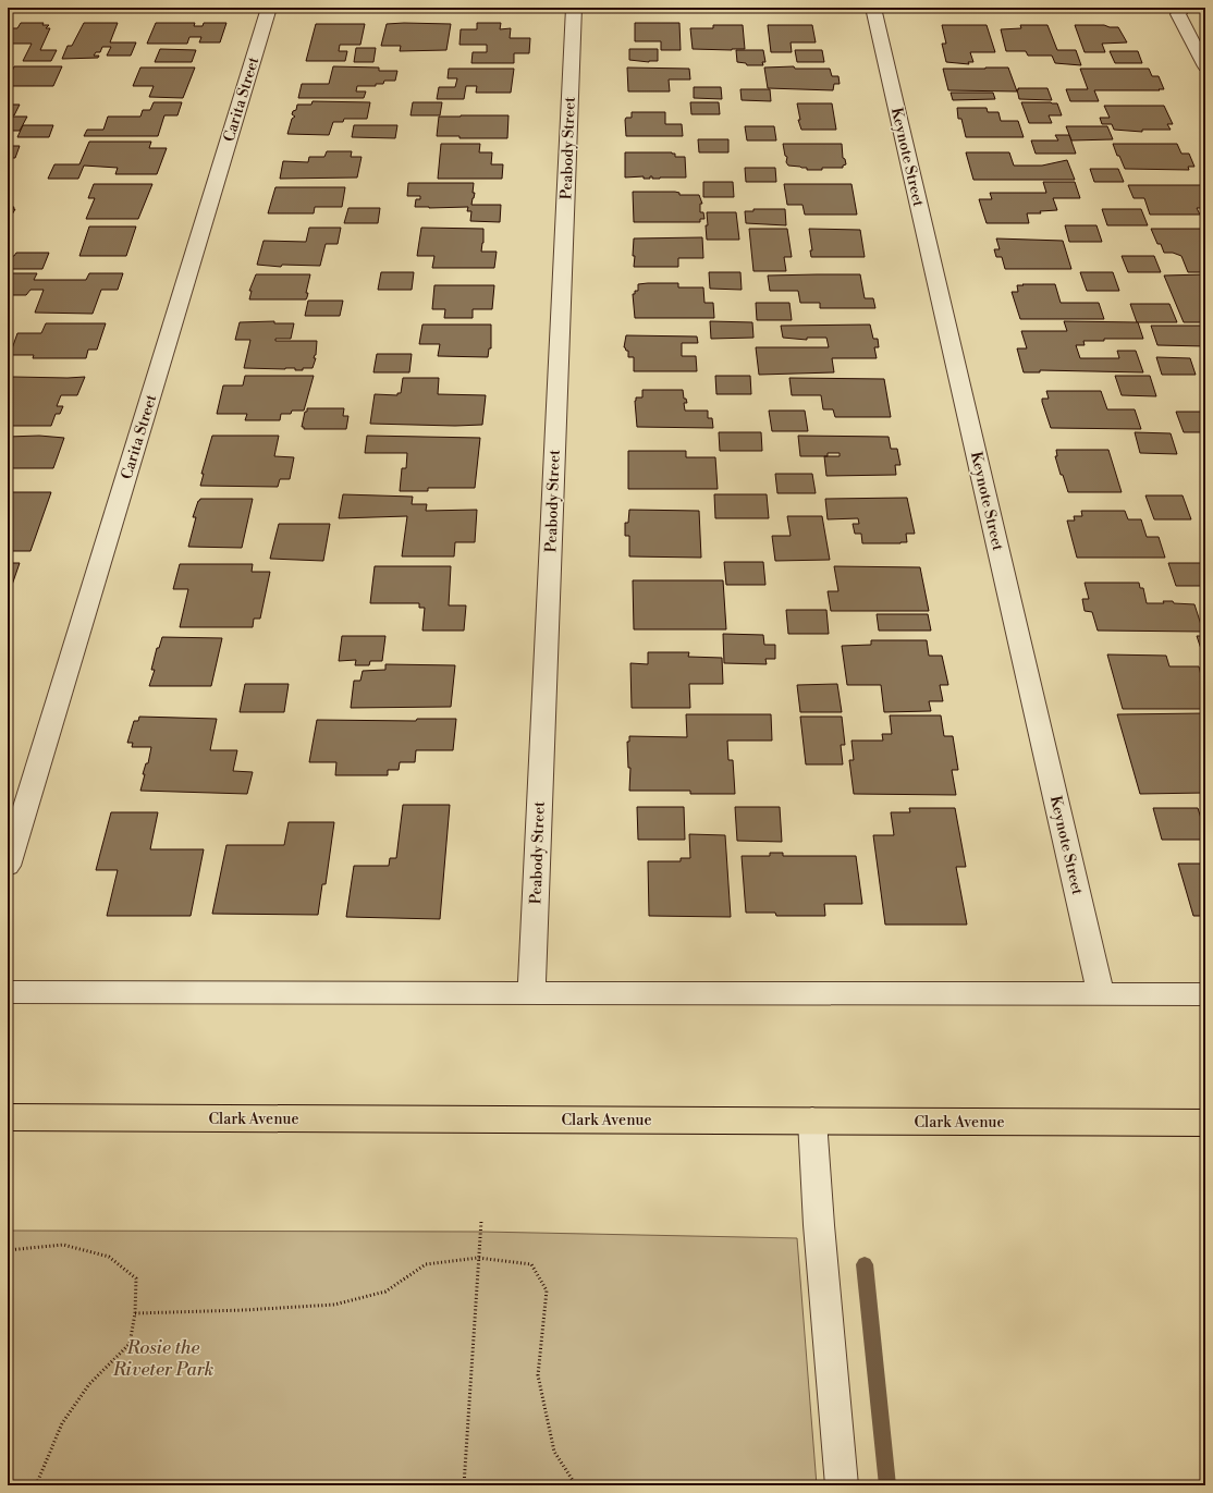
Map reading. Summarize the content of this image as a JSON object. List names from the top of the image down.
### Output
{
  "streets": {
    "main road": ["Clark Avenue"],
    "street": ["Carita Street", "Peabody Street", "Keynote Street"]
  },
  "parks": ["Rosie the Riveter Park"]
}
